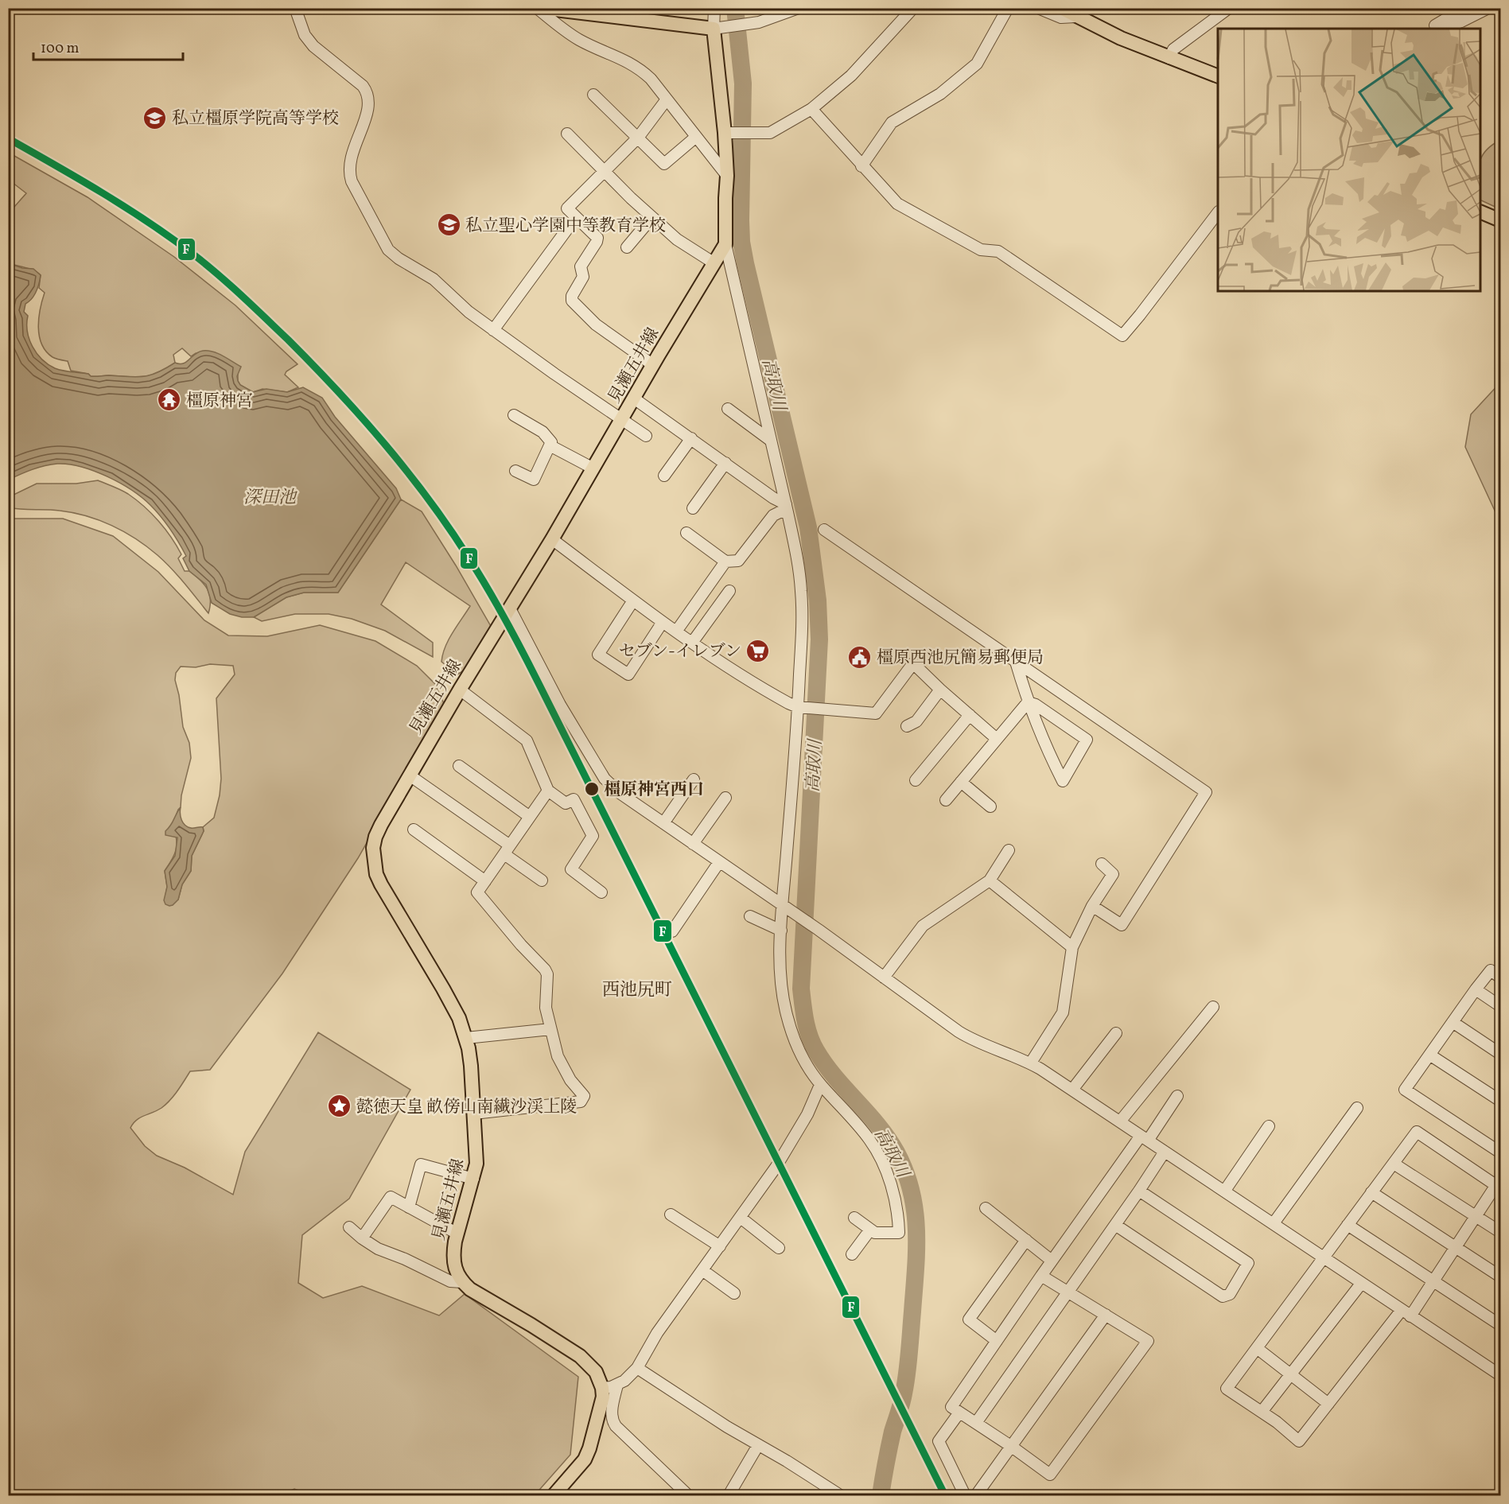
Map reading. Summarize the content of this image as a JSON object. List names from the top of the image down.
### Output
{
  "streets": {
    "main road": ["見瀬五井線"]
  },
  "districts": ["西池尻町"],
  "water": ["高取川", "深田池"],
  "places": {
    "school or university": ["私立橿原学院高等学校", "私立聖心学園中等教育学校"],
    "temple": ["橿原神宮"],
    "supermarket": ["セブン-イレブン"],
    "public building": ["橿原西池尻簡易郵便局"],
    "other": ["橿原神宮西口"],
    "place": ["懿徳天皇 畝傍山南繊沙渓上陵"]
  },
  "lines": ["transit line F"],
  "scale_bar": "100 m"
}
